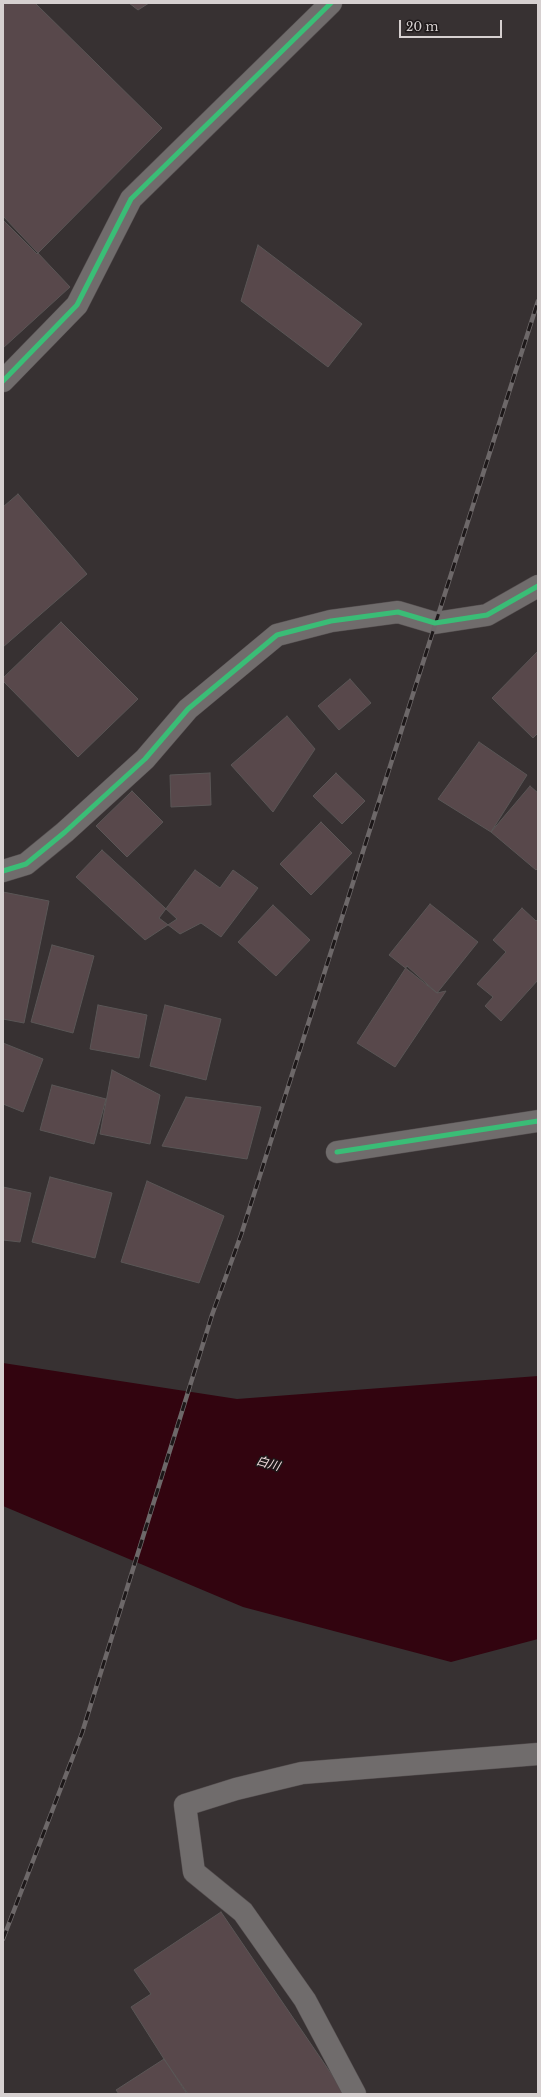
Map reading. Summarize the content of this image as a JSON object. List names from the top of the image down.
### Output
{
  "water": ["白川"],
  "scale_bar": "20 m"
}
